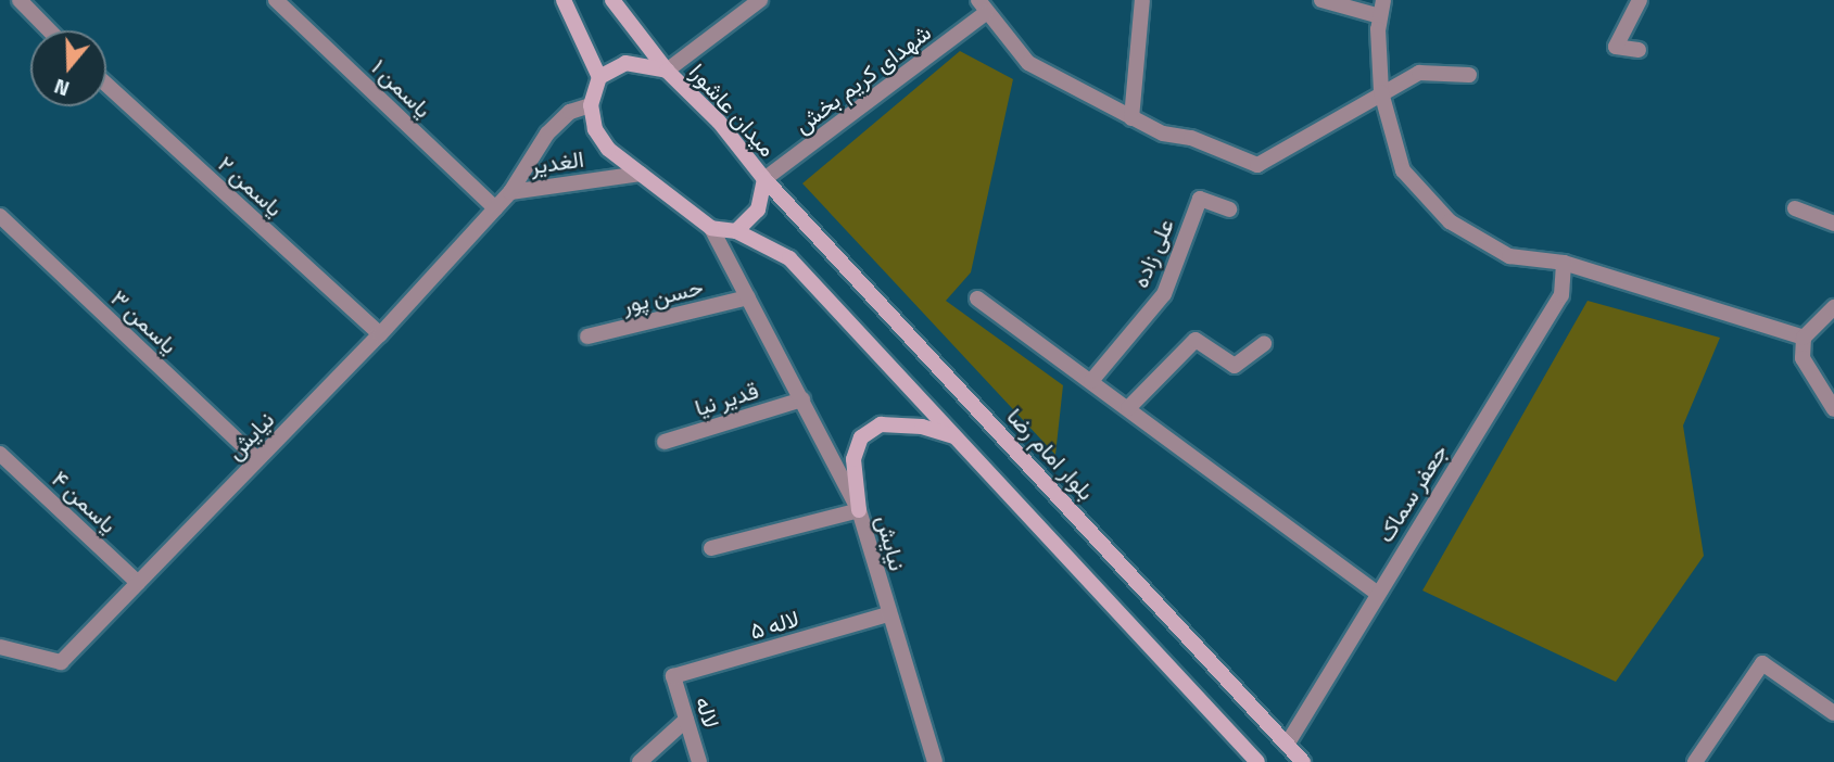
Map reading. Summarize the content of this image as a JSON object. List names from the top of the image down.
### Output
{
  "streets": {
    "main road": ["میدان عاشورا", "بلوار امام رضا"],
    "street": [
      "شهدای کریم بخش",
      "یاسمن ۱",
      "الغدیر",
      "یاسمن ۲",
      "علی زاده",
      "حسن پور",
      "یاسمن ۳",
      "قدیر نیا",
      "نیایش",
      "جعفر سماک",
      "یاسمن ۴",
      "لاله ۵",
      "لاله"
    ]
  },
  "crossings": [
    ["شهدای کریم بخش", "میدان عاشورا"],
    ["شهدای کریم بخش", "بلوار امام رضا"],
    ["یاسمن ۱", "نیایش"],
    ["میدان عاشورا", "بلوار امام رضا"],
    ["الغدیر", "نیایش"],
    ["یاسمن ۲", "نیایش"],
    ["حسن پور", "نیایش"],
    ["یاسمن ۳", "نیایش"],
    ["قدیر نیا", "نیایش"],
    ["نیایش", "یاسمن ۴"],
    ["نیایش", "لاله ۵"],
    ["بلوار امام رضا", "جعفر سماک"],
    ["لاله ۵", "لاله"]
  ],
  "north": "bottom"
}
